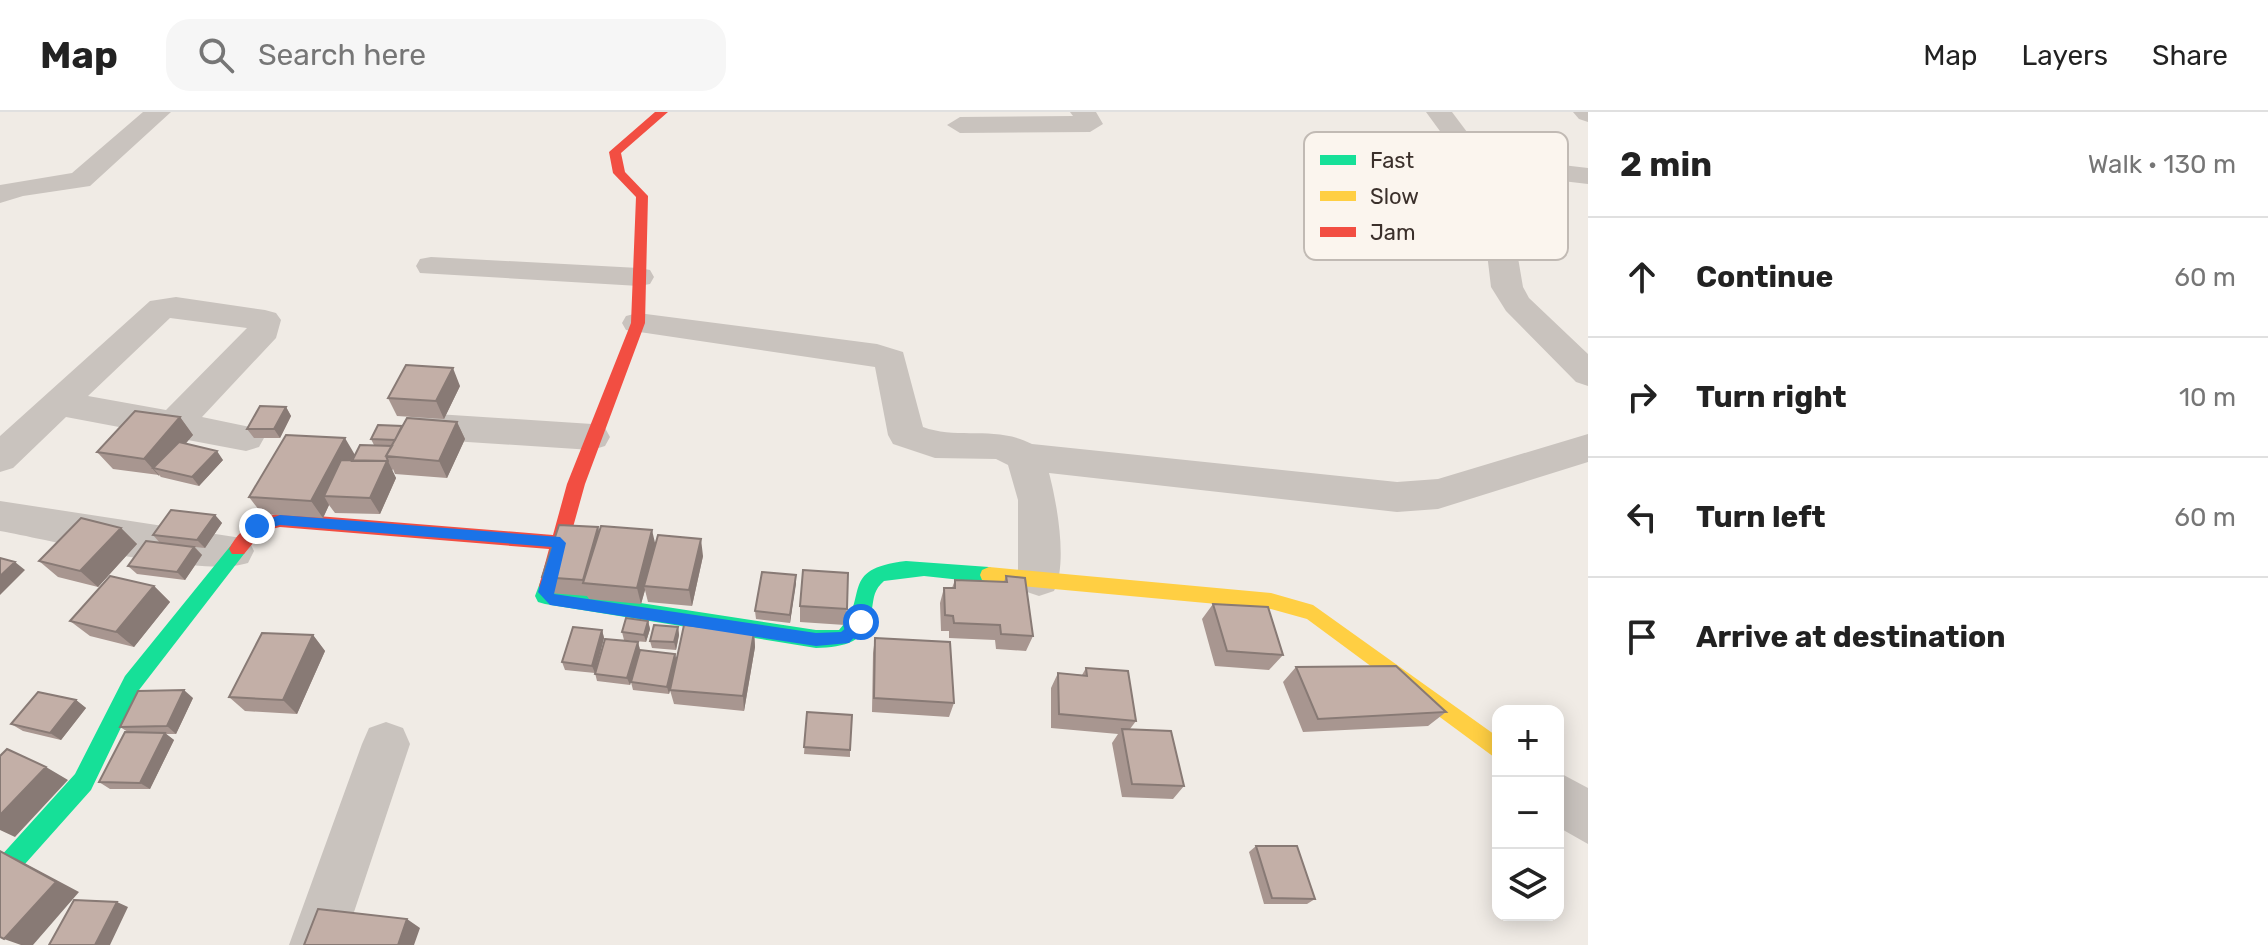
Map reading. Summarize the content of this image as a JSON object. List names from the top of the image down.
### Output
{
  "legend": ["Fast", "Slow", "Jam"],
  "page": {
    "header": "Map",
    "search": "Search here",
    "nav": ["Map", "Layers", "Share"],
    "heading": ["2 min", "Walk · 130 m"],
    "list": [
      ["Continue", "60 m"],
      ["Turn right", "10 m"],
      ["Turn left", "60 m"],
      "Arrive at destination"
    ],
    "map_buttons": ["+", "−"]
  }
}
